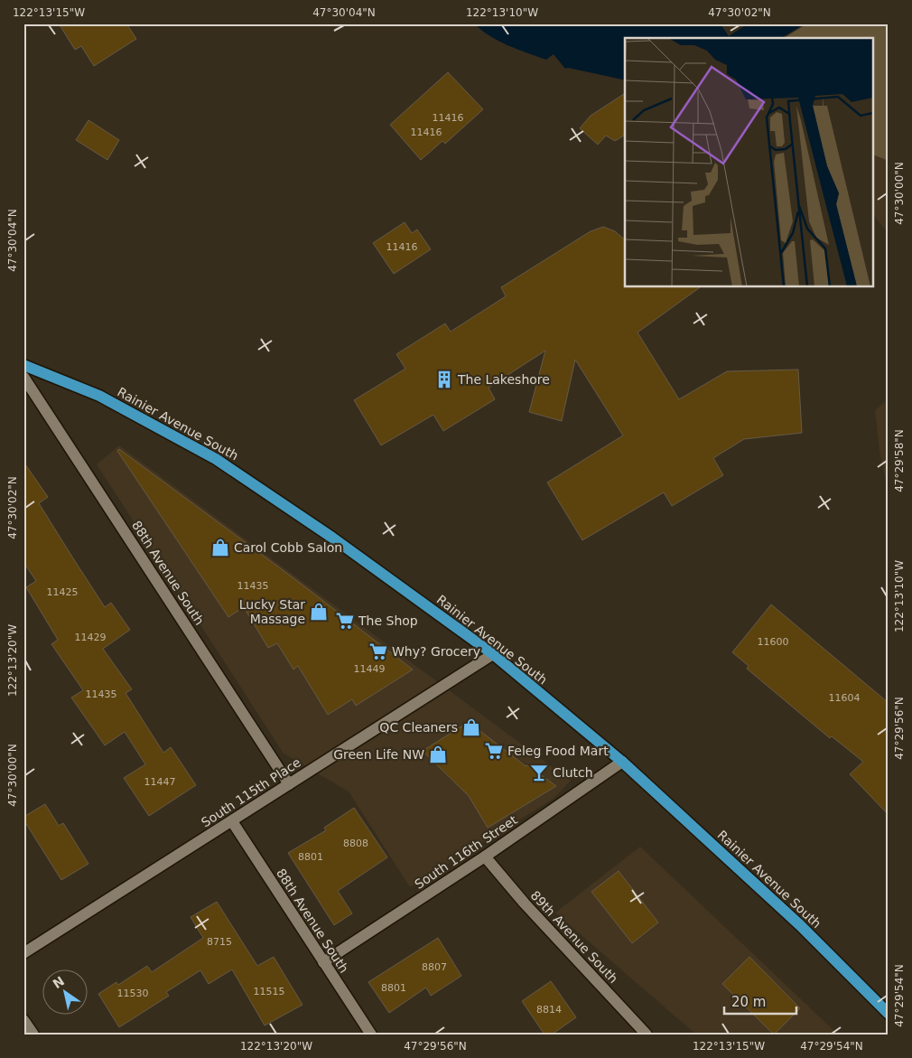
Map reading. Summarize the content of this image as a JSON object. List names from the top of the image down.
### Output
{
  "streets": {
    "main road": ["Rainier Avenue South"],
    "street": [
      "88th Avenue South",
      "South 115th Place",
      "South 116th Street",
      "89th Avenue South"
    ]
  },
  "crossings": [
    ["Rainier Avenue South", "South 115th Place"],
    ["Rainier Avenue South", "South 116th Street"],
    ["88th Avenue South", "South 115th Place"],
    ["88th Avenue South", "South 116th Street"],
    ["South 116th Street", "89th Avenue South"]
  ],
  "places": {
    "building": ["The Lakeshore"],
    "shop": [
      "Carol Cobb Salon",
      "Lucky Star Massage",
      "QC Cleaners",
      "Green Life NW"
    ],
    "supermarket": ["The Shop", "Why? Grocery", "Feleg Food Mart"],
    "bar": ["Clutch"]
  },
  "house_numbers": [
    "11416",
    "11416",
    "11416",
    "11435",
    "11425",
    "11429",
    "11600",
    "11449",
    "11435",
    "11604",
    "11447",
    "8808",
    "8801",
    "8715",
    "8807",
    "8801",
    "11515",
    "11530",
    "8814"
  ],
  "scale_bar": "20 m",
  "north": "top left",
  "coordinates": [
    "122°13'15\"W",
    "47°30'04\"N",
    "122°13'10\"W",
    "47°30'02\"N",
    "47°30'00\"N",
    "47°29'58\"N",
    "122°13'20\"W",
    "47°29'56\"N",
    "47°29'54\"N"
  ]
}
